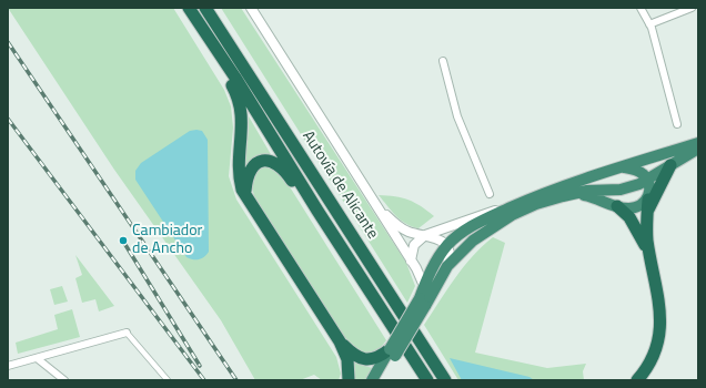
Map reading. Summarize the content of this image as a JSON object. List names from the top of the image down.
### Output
{
  "streets": {
    "highway": ["Autovía de Alicante"]
  },
  "places": ["Cambiador de Ancho"]
}
